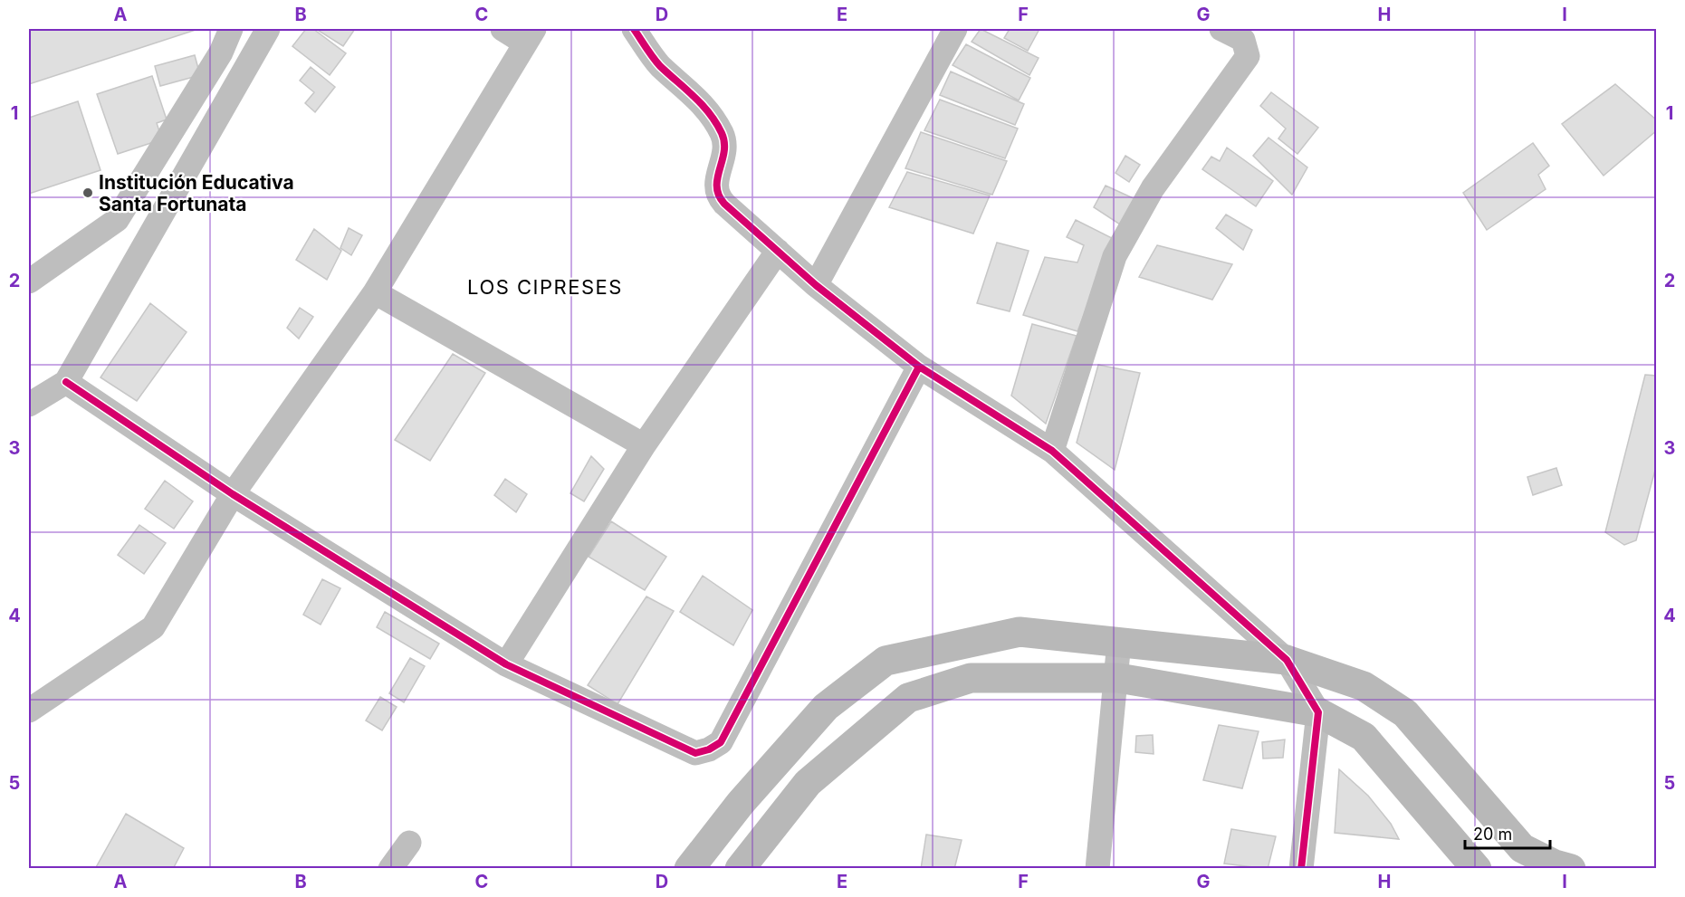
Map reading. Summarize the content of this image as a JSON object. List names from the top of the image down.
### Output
{
  "districts": ["LOS CIPRESES"],
  "places": ["Institución Educativa Santa Fortunata"],
  "scale_bar": "20 m",
  "grid": {
    "columns": [
      "A",
      "B",
      "C",
      "D",
      "E",
      "F",
      "G",
      "H",
      "I"
    ],
    "rows": [
      "1",
      "2",
      "3",
      "4",
      "5"
    ]
  }
}
